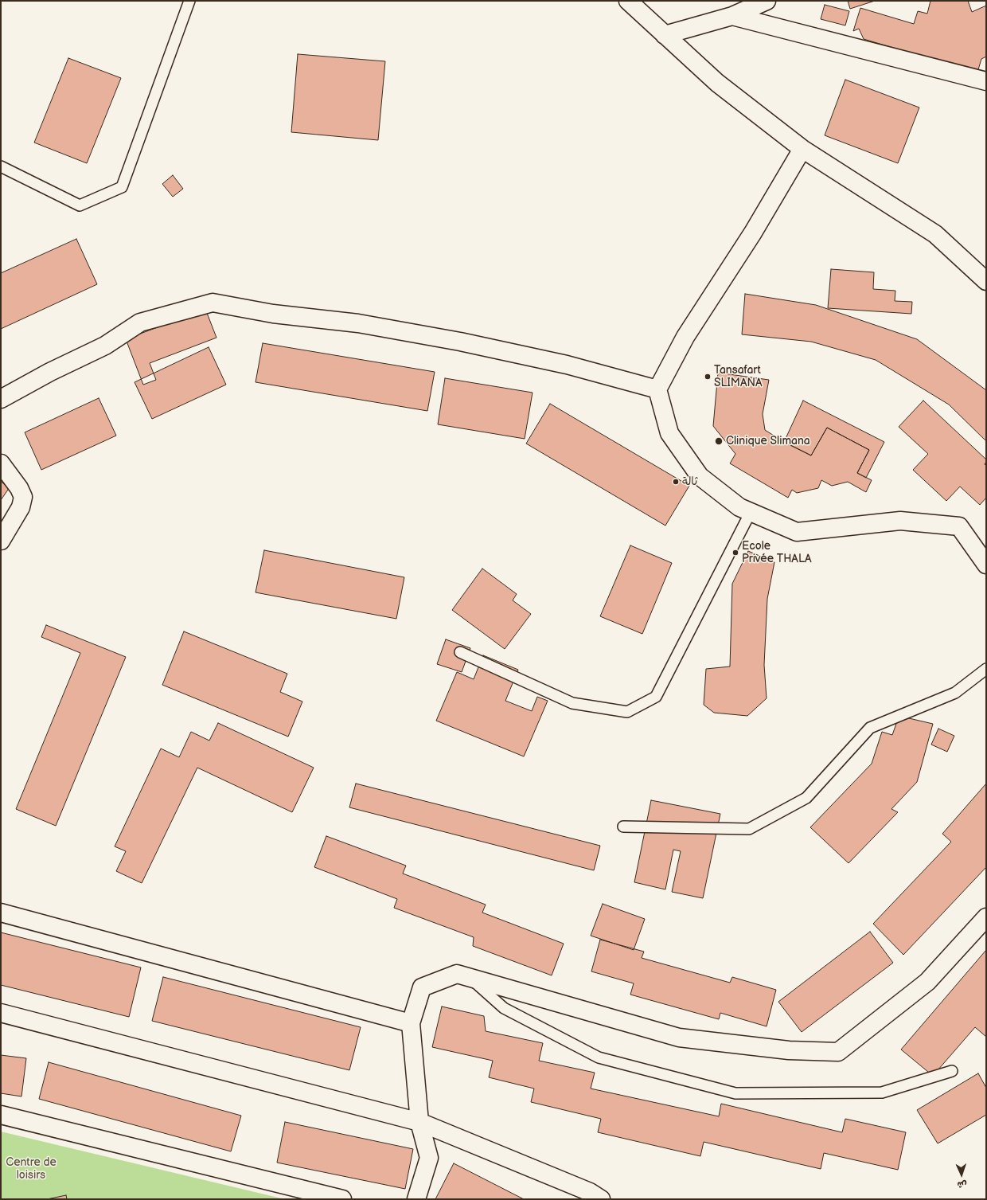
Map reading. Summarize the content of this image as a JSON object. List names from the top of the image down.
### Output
{
  "parks": ["Centre de loisirs"],
  "places": [
    "Tansafart SLIMANA",
    "Clinique Slimana",
    "ثالة",
    "Ecole Privée THALA"
  ],
  "north": "bottom"
}
